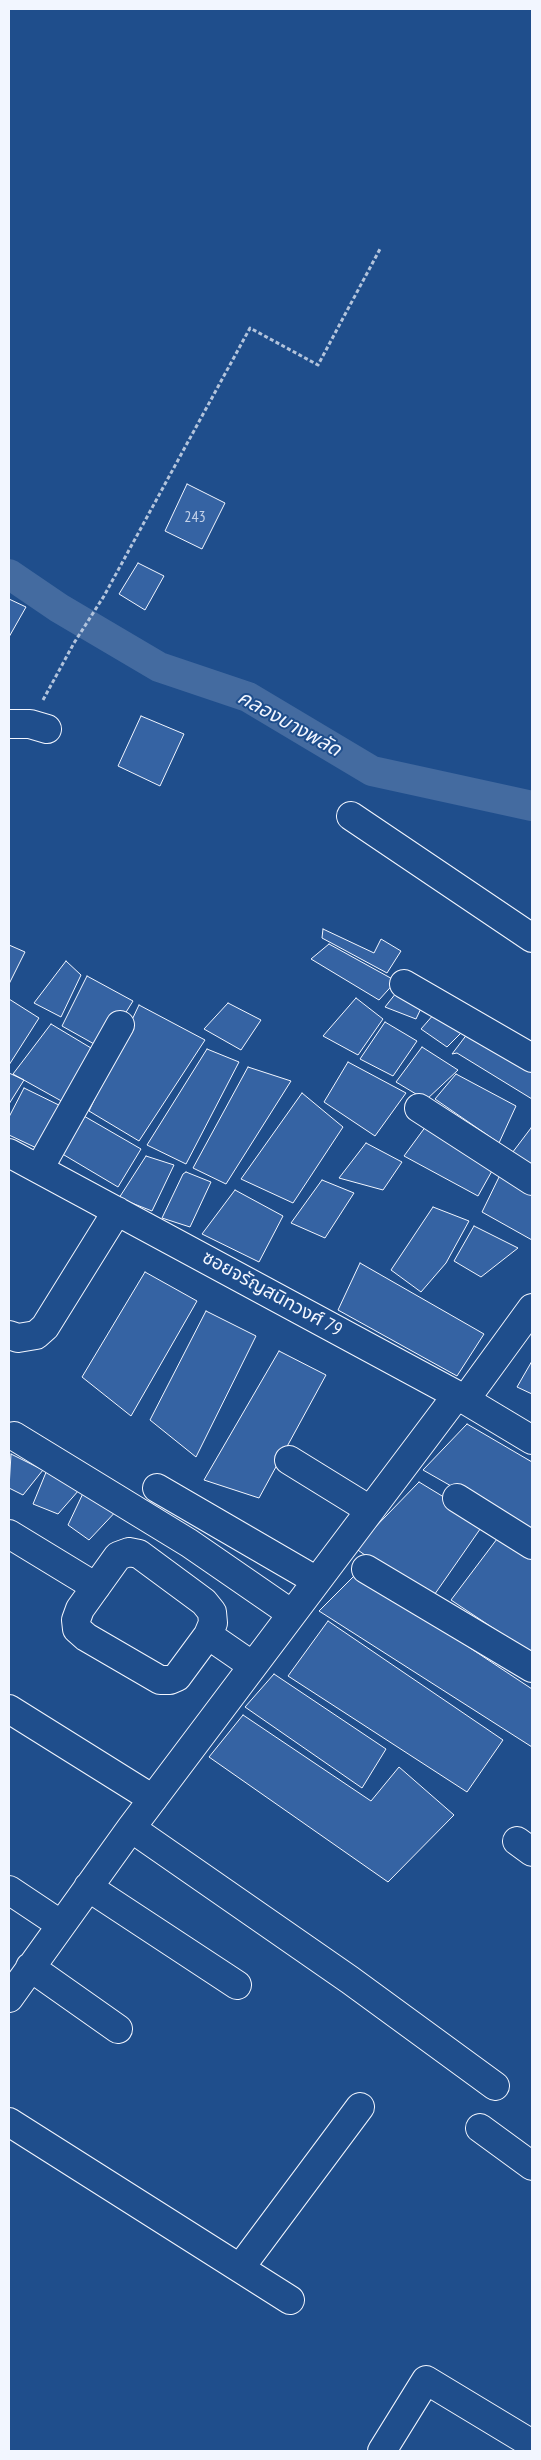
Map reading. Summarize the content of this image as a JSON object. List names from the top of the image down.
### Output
{
  "streets": {
    "street": ["ซอยจรัญสนิทวงศ์ 79"]
  },
  "water": ["คลองบางพลัด"],
  "house_numbers": ["243"]
}
